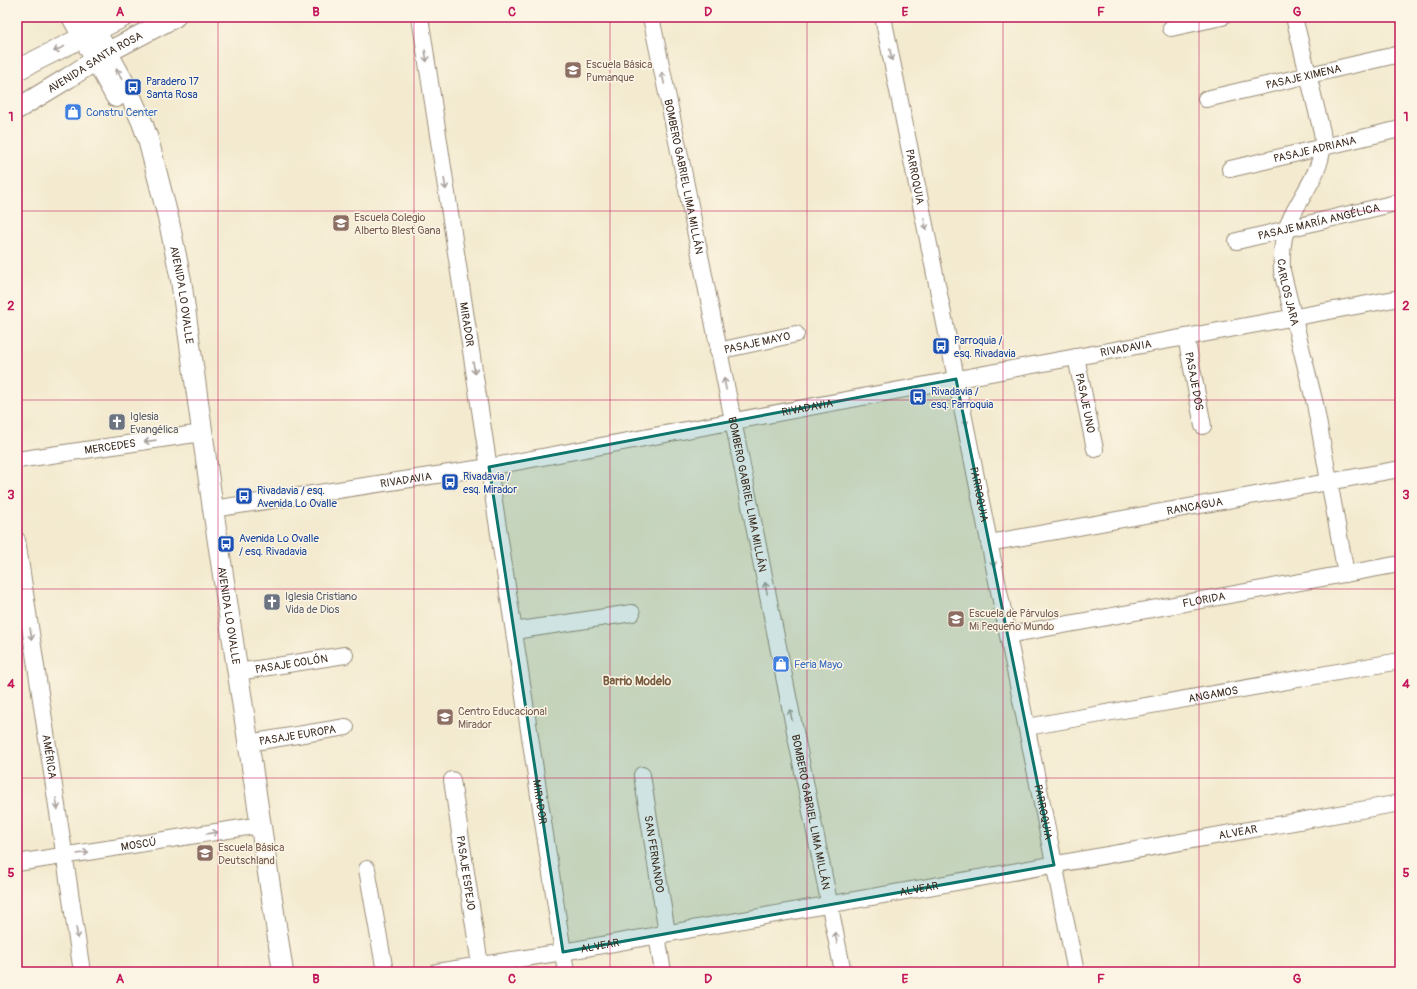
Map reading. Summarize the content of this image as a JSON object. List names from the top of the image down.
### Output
{
  "streets": {
    "main road": ["AVENIDA SANTA ROSA", "AVENIDA LO OVALLE"],
    "street": [
      "PASAJE XIMENA",
      "PASAJE ADRIANA",
      "BOMBERO GABRIEL LIMA MILLÁN",
      "PARROQUIA",
      "PASAJE MARÍA ANGÉLICA",
      "CARLOS JARA",
      "MIRADOR",
      "PASAJE MAYO",
      "RIVADAVIA",
      "PASAJE DOS",
      "PASAJE UNO",
      "MERCEDES",
      "RANCAGUA",
      "FLORIDA",
      "PASAJE COLÓN",
      "ANGAMOS",
      "PASAJE EUROPA",
      "AMÉRICA",
      "ALVEAR",
      "MOSCÚ",
      "SAN FERNANDO",
      "PASAJE ESPEJO"
    ]
  },
  "crossings": [
    ["AVENIDA SANTA ROSA", "AVENIDA LO OVALLE"],
    ["PASAJE XIMENA", "CARLOS JARA"],
    ["PASAJE ADRIANA", "CARLOS JARA"],
    ["BOMBERO GABRIEL LIMA MILLÁN", "PASAJE MAYO"],
    ["BOMBERO GABRIEL LIMA MILLÁN", "RIVADAVIA"],
    ["BOMBERO GABRIEL LIMA MILLÁN", "ALVEAR"],
    ["PARROQUIA", "RIVADAVIA"],
    ["PARROQUIA", "RANCAGUA"],
    ["PARROQUIA", "FLORIDA"],
    ["PARROQUIA", "ANGAMOS"],
    ["PARROQUIA", "ALVEAR"],
    ["PASAJE MARÍA ANGÉLICA", "CARLOS JARA"],
    ["CARLOS JARA", "RIVADAVIA"],
    ["CARLOS JARA", "RANCAGUA"],
    ["CARLOS JARA", "FLORIDA"],
    ["AVENIDA LO OVALLE", "RIVADAVIA"],
    ["AVENIDA LO OVALLE", "MERCEDES"],
    ["AVENIDA LO OVALLE", "PASAJE COLÓN"],
    ["AVENIDA LO OVALLE", "PASAJE EUROPA"],
    ["AVENIDA LO OVALLE", "MOSCÚ"],
    ["MIRADOR", "RIVADAVIA"],
    ["MIRADOR", "ALVEAR"],
    ["RIVADAVIA", "PASAJE DOS"],
    ["RIVADAVIA", "PASAJE UNO"],
    ["AMÉRICA", "MOSCÚ"],
    ["ALVEAR", "SAN FERNANDO"],
    ["ALVEAR", "PASAJE ESPEJO"]
  ],
  "one_way": [
    "BOMBERO GABRIEL LIMA MILLÁN",
    "PARROQUIA",
    "MIRADOR",
    "MERCEDES",
    "AMÉRICA",
    "MOSCÚ"
  ],
  "districts": ["Barrio Modelo"],
  "places": {
    "school or university": [
      "Escuela Básica Pumanque",
      "Escuela Colegio Alberto Blest Gana",
      "Escuela de Párvulos Mi Pequeño Mundo",
      "Centro Educacional Mirador",
      "Escuela Básica Deutschland"
    ],
    "bus stop": [
      "Paradero 17 Santa Rosa",
      "Parroquia / esq. Rivadavia",
      "Rivadavia / esq. Parroquia",
      "Rivadavia / esq. Mirador",
      "Rivadavia / esq. Avenida Lo Ovalle",
      "Avenida Lo Ovalle / esq. Rivadavia"
    ],
    "shop": ["Constru Center", "Feria Mayo"],
    "church": ["Iglesia Evangélica", "Iglesia Cristiano Vida de Dios"]
  },
  "grid": {
    "columns": [
      "A",
      "B",
      "C",
      "D",
      "E",
      "F",
      "G"
    ],
    "rows": [
      "1",
      "2",
      "3",
      "4",
      "5"
    ]
  }
}
